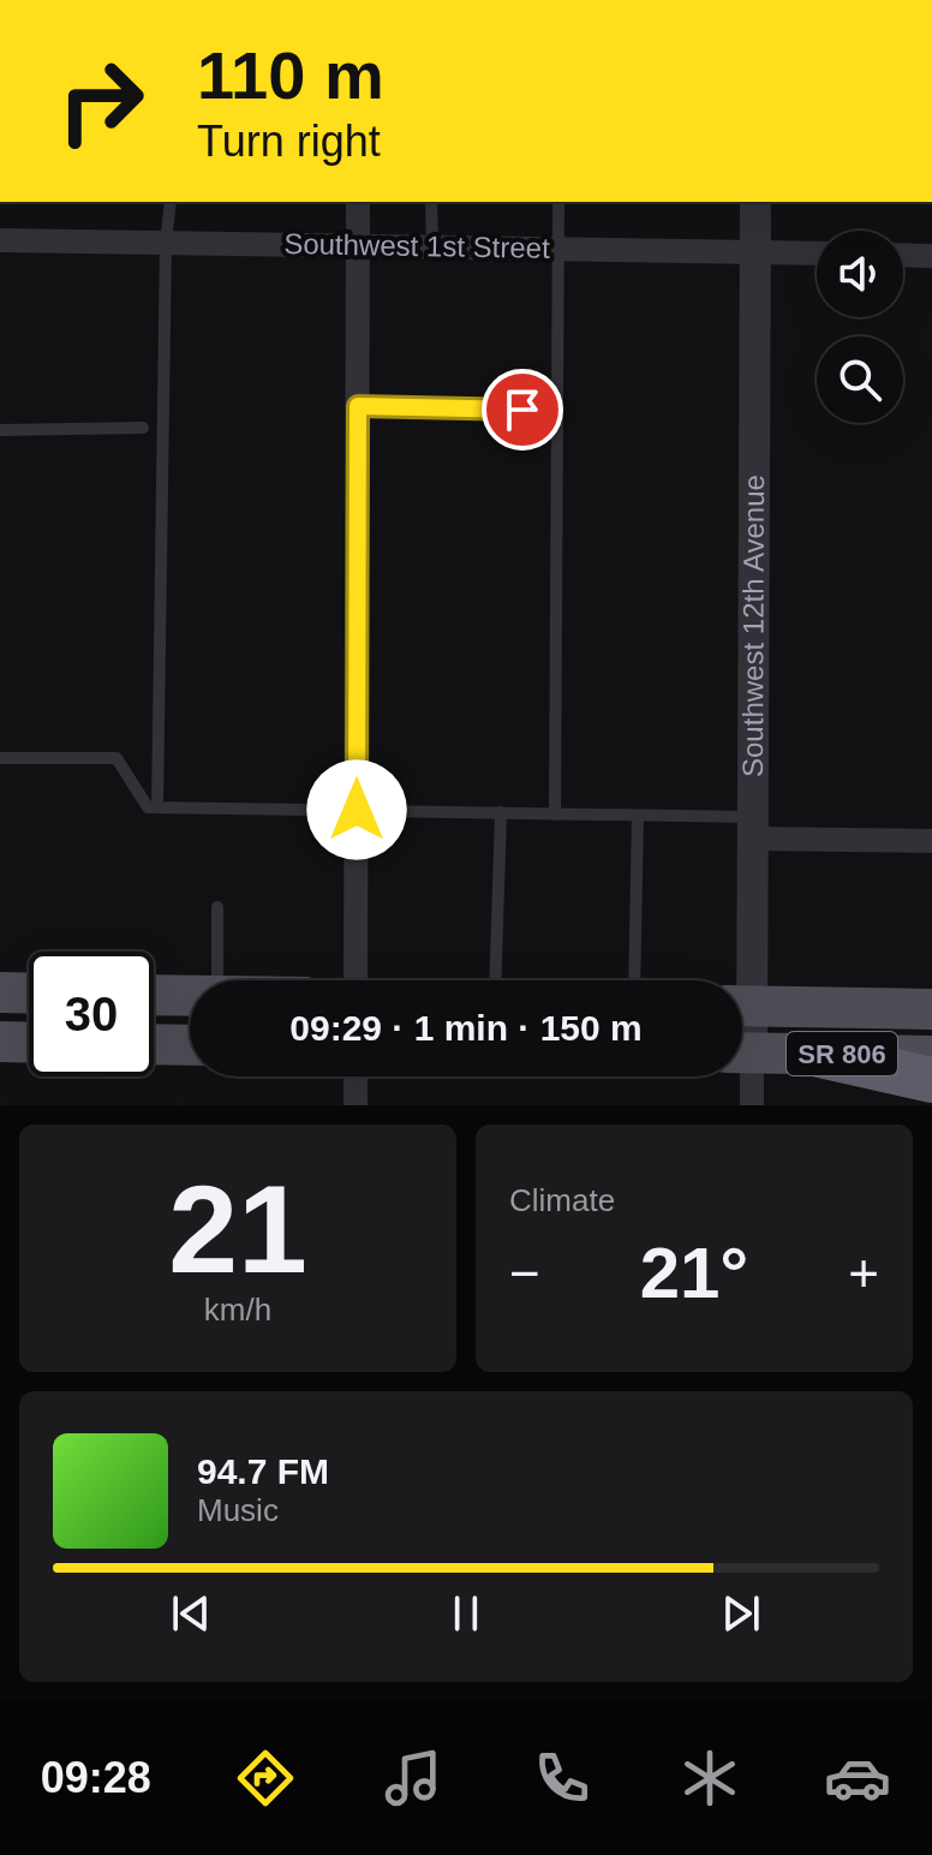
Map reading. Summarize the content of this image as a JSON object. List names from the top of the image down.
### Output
{
  "streets": {
    "main road": ["SR 806"],
    "street": ["Southwest 1st Street", "Southwest 12th Avenue"]
  },
  "crossings": [
    ["Southwest 1st Street", "Southwest 12th Avenue"]
  ],
  "page": {
    "turn": ["110 m", "Turn right"],
    "limit": "30",
    "trip": "09:29 · 1 min · 150 m",
    "tile": [
      ["21", "km/h"],
      "Climate"
    ],
    "heat": ["−", "21°", "+"],
    "song": ["94.7 FM", "Music"],
    "tabs": "09:28"
  }
}
